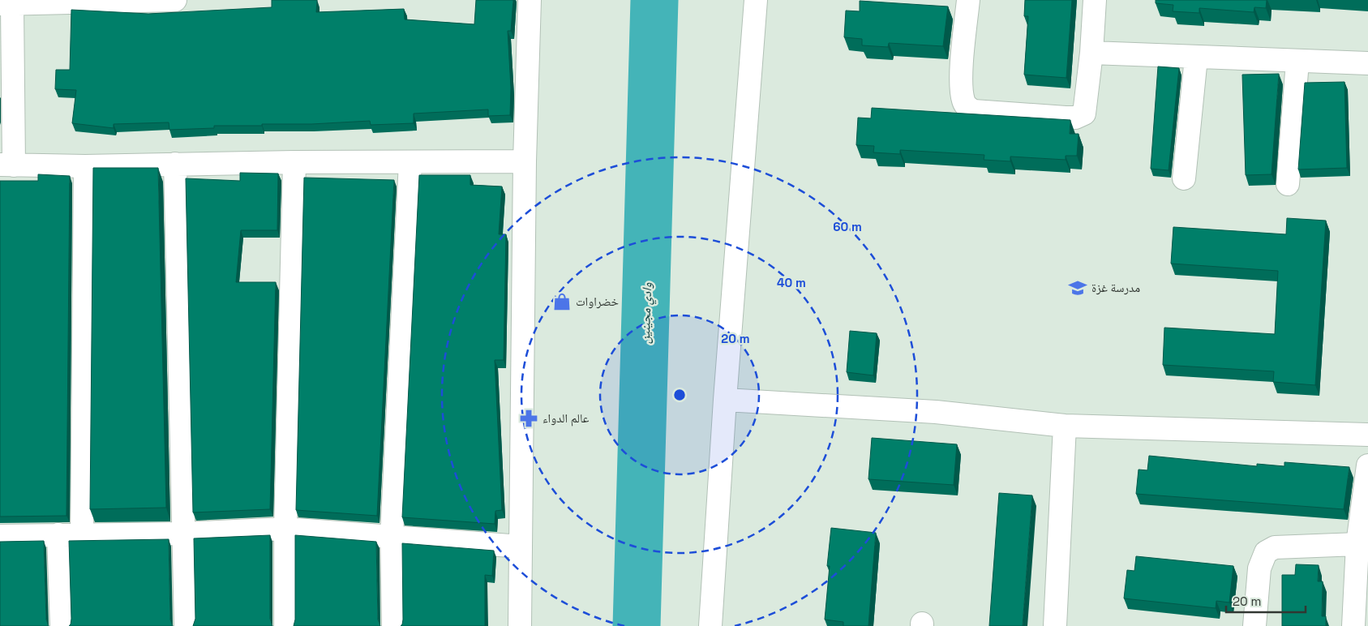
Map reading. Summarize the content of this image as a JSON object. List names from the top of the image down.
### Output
{
  "water": ["وادي مجينين"],
  "places": {
    "school or university": ["مدرسة غزة"],
    "shop": ["خضراوات"],
    "pharmacy": ["عالم الدواء"]
  },
  "scale_bar": "20 m",
  "rings": ["60 m", "40 m", "20 m"]
}
